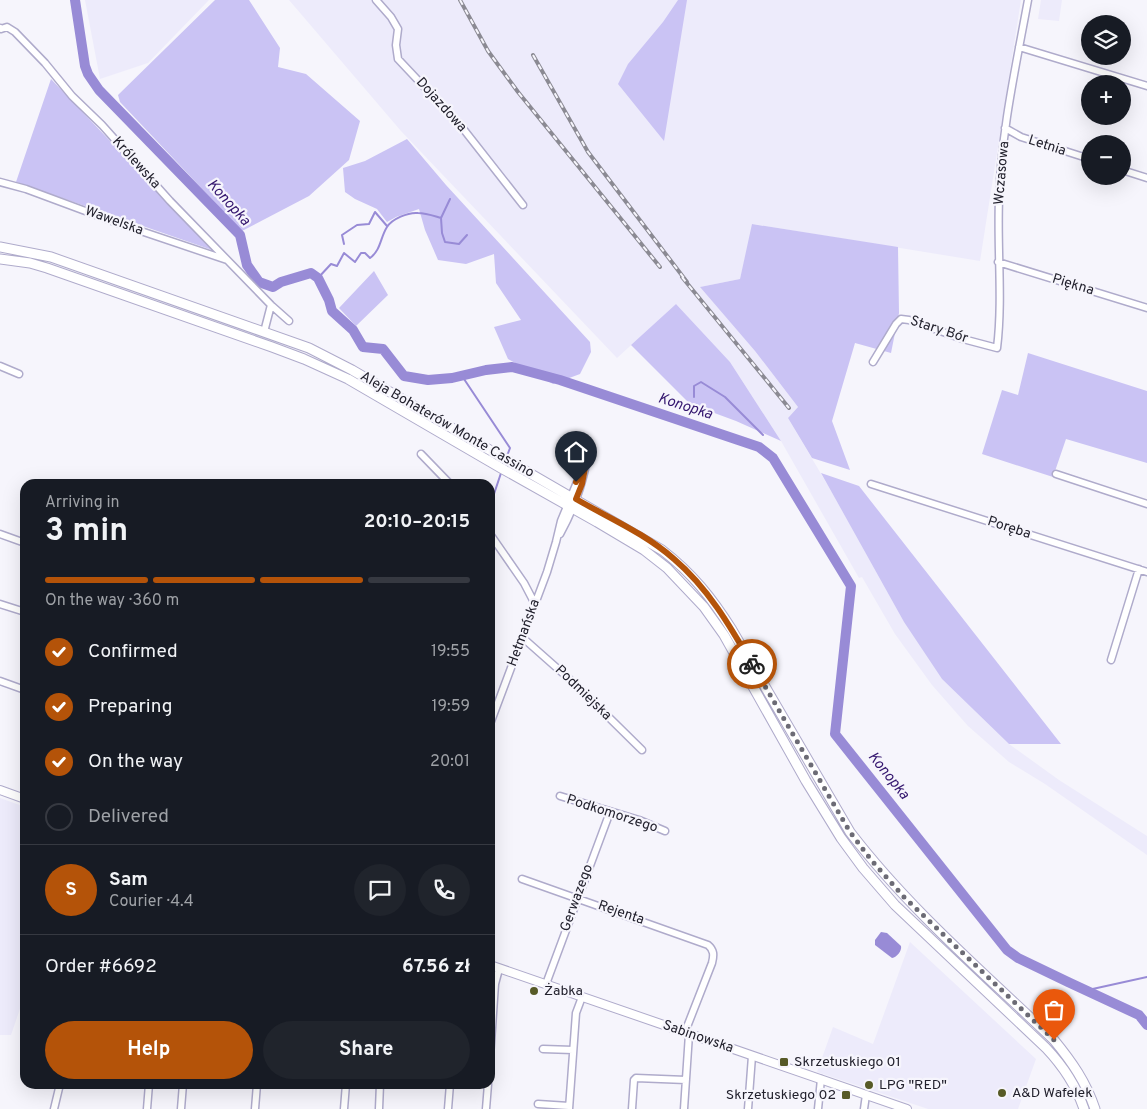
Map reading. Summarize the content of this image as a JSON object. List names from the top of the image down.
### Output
{
  "streets": {
    "main road": ["Aleja Bohaterów Monte Cassino"],
    "street": [
      "Dojazdowa",
      "Letnia",
      "Królewska",
      "Wczasowa",
      "Wawelska",
      "Piękna",
      "Stary Bór",
      "Poręba",
      "Hetmańska",
      "Podmiejska",
      "Podkomorzego",
      "Gerwazego",
      "Rejenta",
      "Sabinowska"
    ]
  },
  "crossings": [
    ["Letnia", "Wczasowa"],
    ["Królewska", "Wawelska"],
    ["Wczasowa", "Piękna"],
    ["Wczasowa", "Stary Bór"],
    ["Aleja Bohaterów Monte Cassino", "Hetmańska"],
    ["Hetmańska", "Podmiejska"],
    ["Podkomorzego", "Gerwazego"],
    ["Gerwazego", "Rejenta"],
    ["Gerwazego", "Sabinowska"],
    ["Rejenta", "Sabinowska"]
  ],
  "water": ["Konopka"],
  "places": {
    "other": ["Żabka", "LPG \"RED\"", "A&D Wafelek"],
    "transit": ["Skrzetuskiego 01", "Skrzetuskiego 02"]
  },
  "page": {
    "map_buttons": ["+", "−"],
    "heading": ["3 min", "Arriving in", "20:10–20:15"],
    "panel": [
      "Sam",
      "Courier · 4.4",
      "Order #6692",
      "67.56 zł"
    ],
    "bar": "On the way · 360 m",
    "list": [
      ["Confirmed", "19:55"],
      ["Preparing", "19:59"],
      ["On the way", "20:01"],
      "Delivered"
    ],
    "round": "S",
    "buttons": ["Help", "Share"]
  }
}
